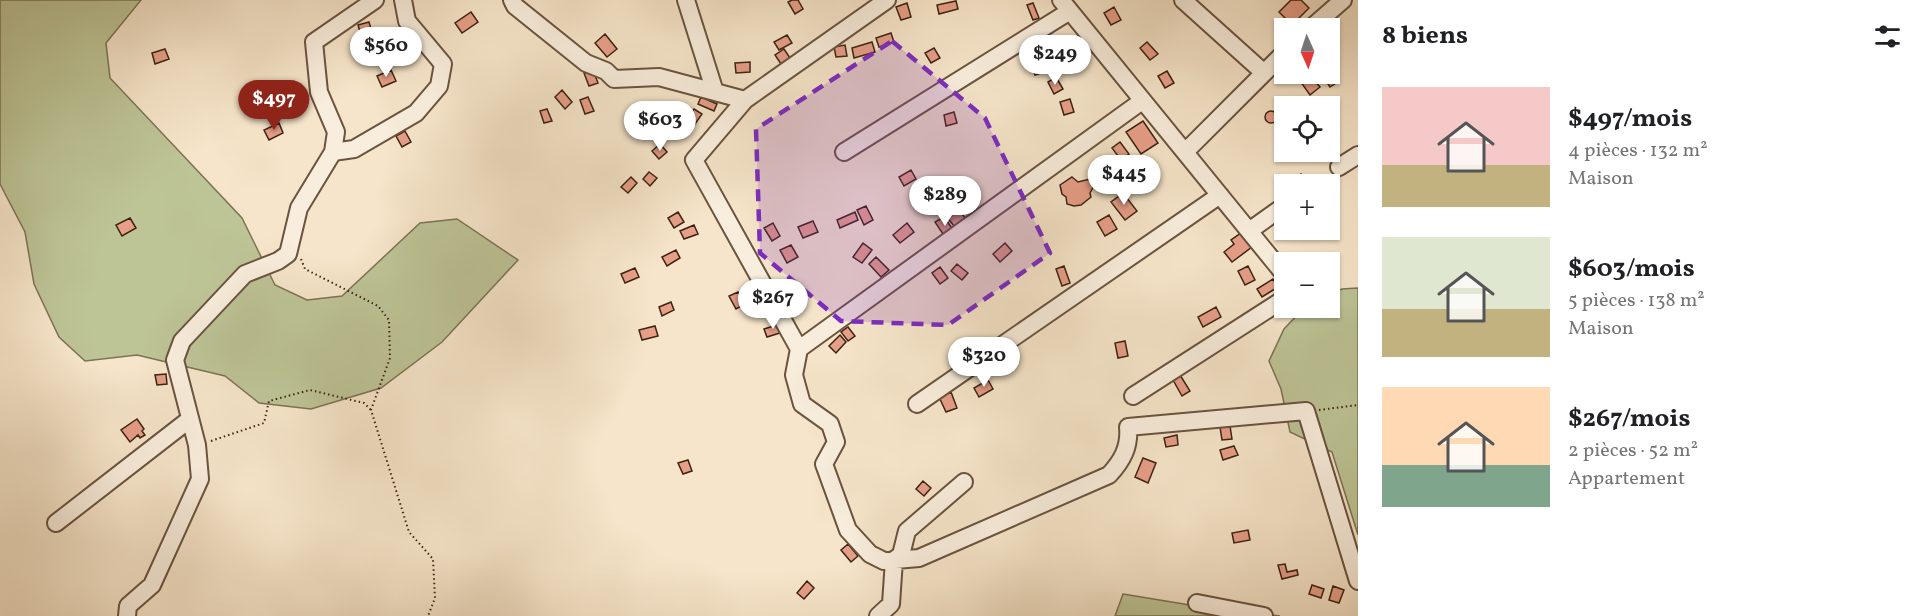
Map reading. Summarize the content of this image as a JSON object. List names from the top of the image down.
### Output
{
  "north": "bottom",
  "page": {
    "heading": "8 biens",
    "map_buttons": ["+", "−"],
    "price": [
      "$560",
      "$249",
      "$497",
      "$603",
      "$445",
      "$289",
      "$267",
      "$320"
    ],
    "list": [
      {
        "name": "$497/mois",
        "note": "4 pièces · 132 m² · Maison"
      },
      {
        "name": "$603/mois",
        "note": "5 pièces · 138 m² · Maison"
      },
      {
        "name": "$267/mois",
        "note": "2 pièces · 52 m² · Appartement"
      }
    ]
  }
}
